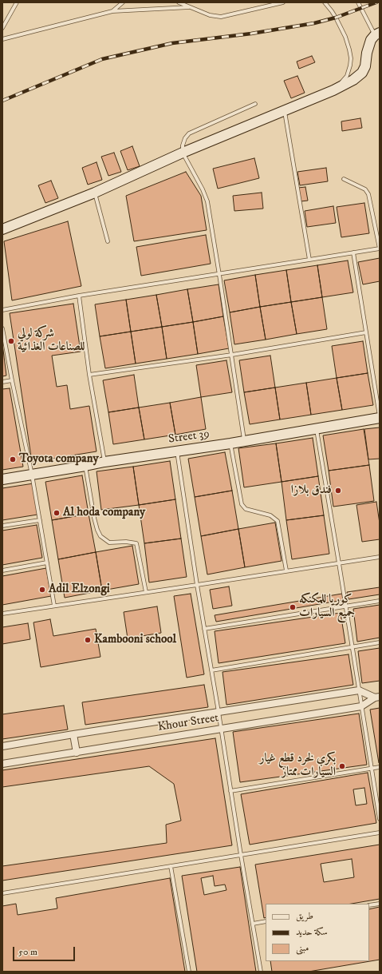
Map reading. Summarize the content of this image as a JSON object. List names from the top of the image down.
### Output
{
  "streets": {
    "street": ["Street 39", "Khour Street"]
  },
  "places": [
    "شركة لولي للصناعات الغذائية",
    "Toyota company",
    "فندق بلازا",
    "Al hoda company",
    "Adil Elzongi",
    "كوريا للمكنكه جميع السيارات",
    "Kambooni school",
    "بكري لخرد قطع غيار السيارات ممتاز"
  ],
  "legend": ["طريق", "سكة حديد", "مبنى"],
  "scale_bar": "50 m"
}
